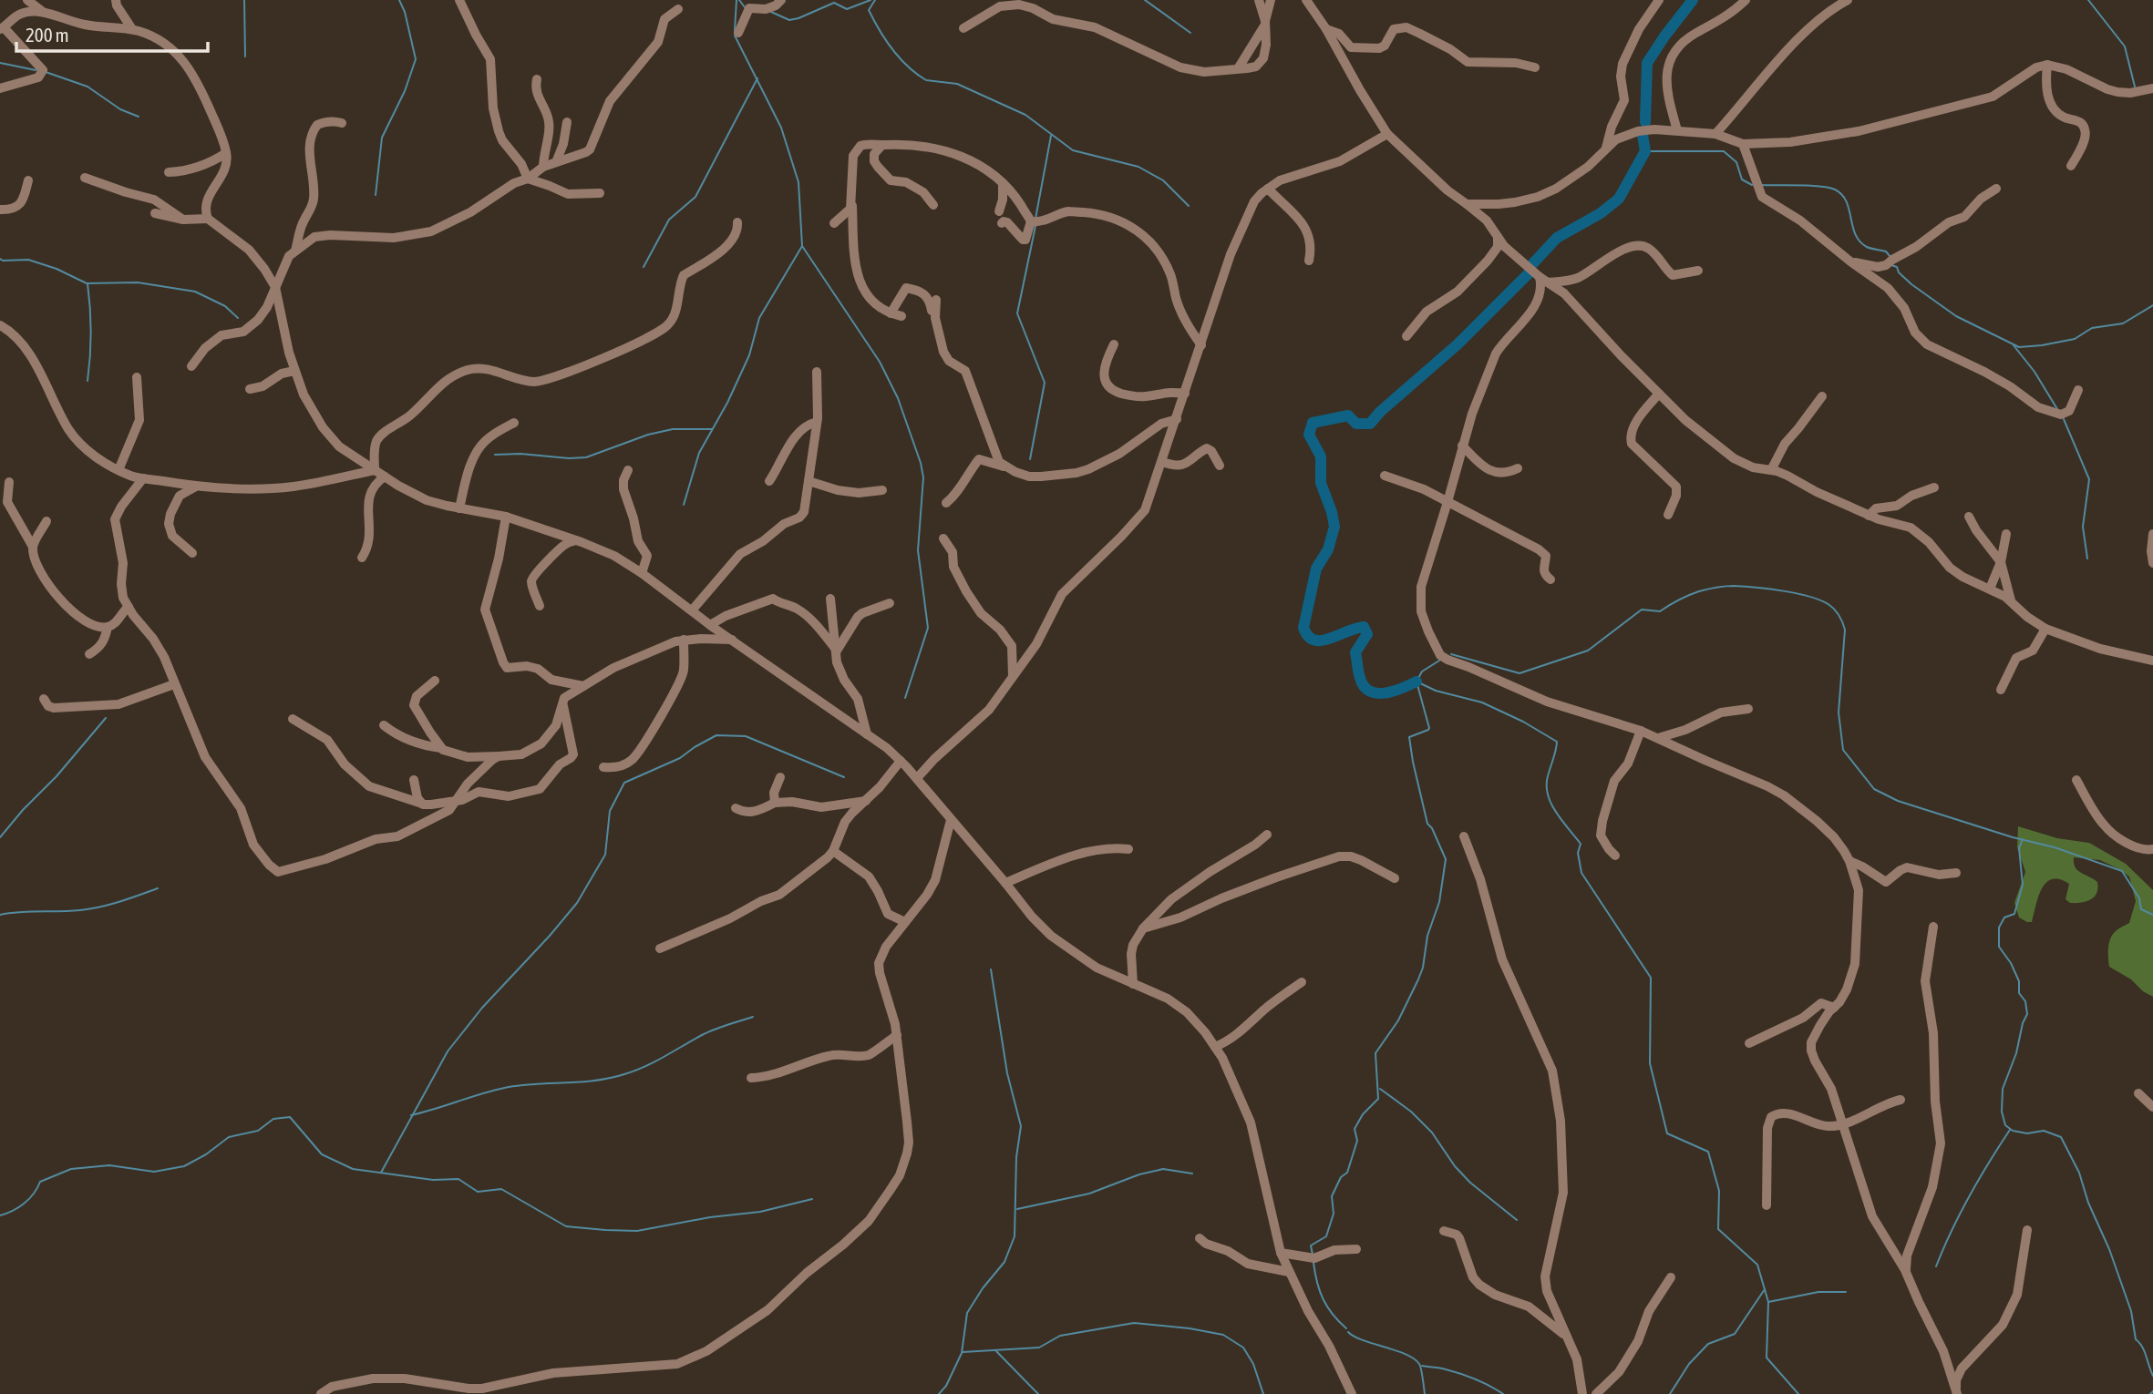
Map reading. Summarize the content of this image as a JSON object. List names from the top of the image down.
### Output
{
  "scale_bar": "200 m"
}
